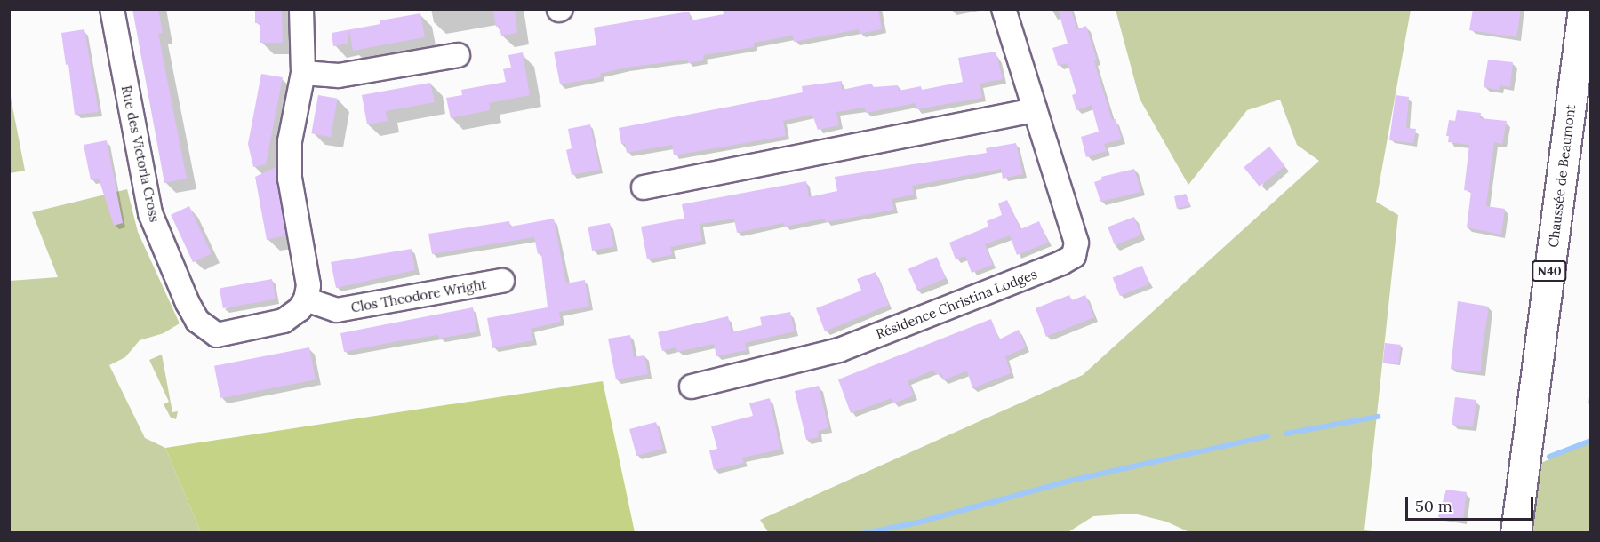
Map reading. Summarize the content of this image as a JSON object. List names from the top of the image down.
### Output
{
  "streets": {
    "main road": ["Chaussée de Beaumont", "N40"],
    "street": ["Rue des Victoria Cross", "Clos Theodore Wright", "Résidence Christina Lodges"]
  },
  "crossings": [
    ["Rue des Victoria Cross", "Clos Theodore Wright"]
  ],
  "scale_bar": "50 m"
}
